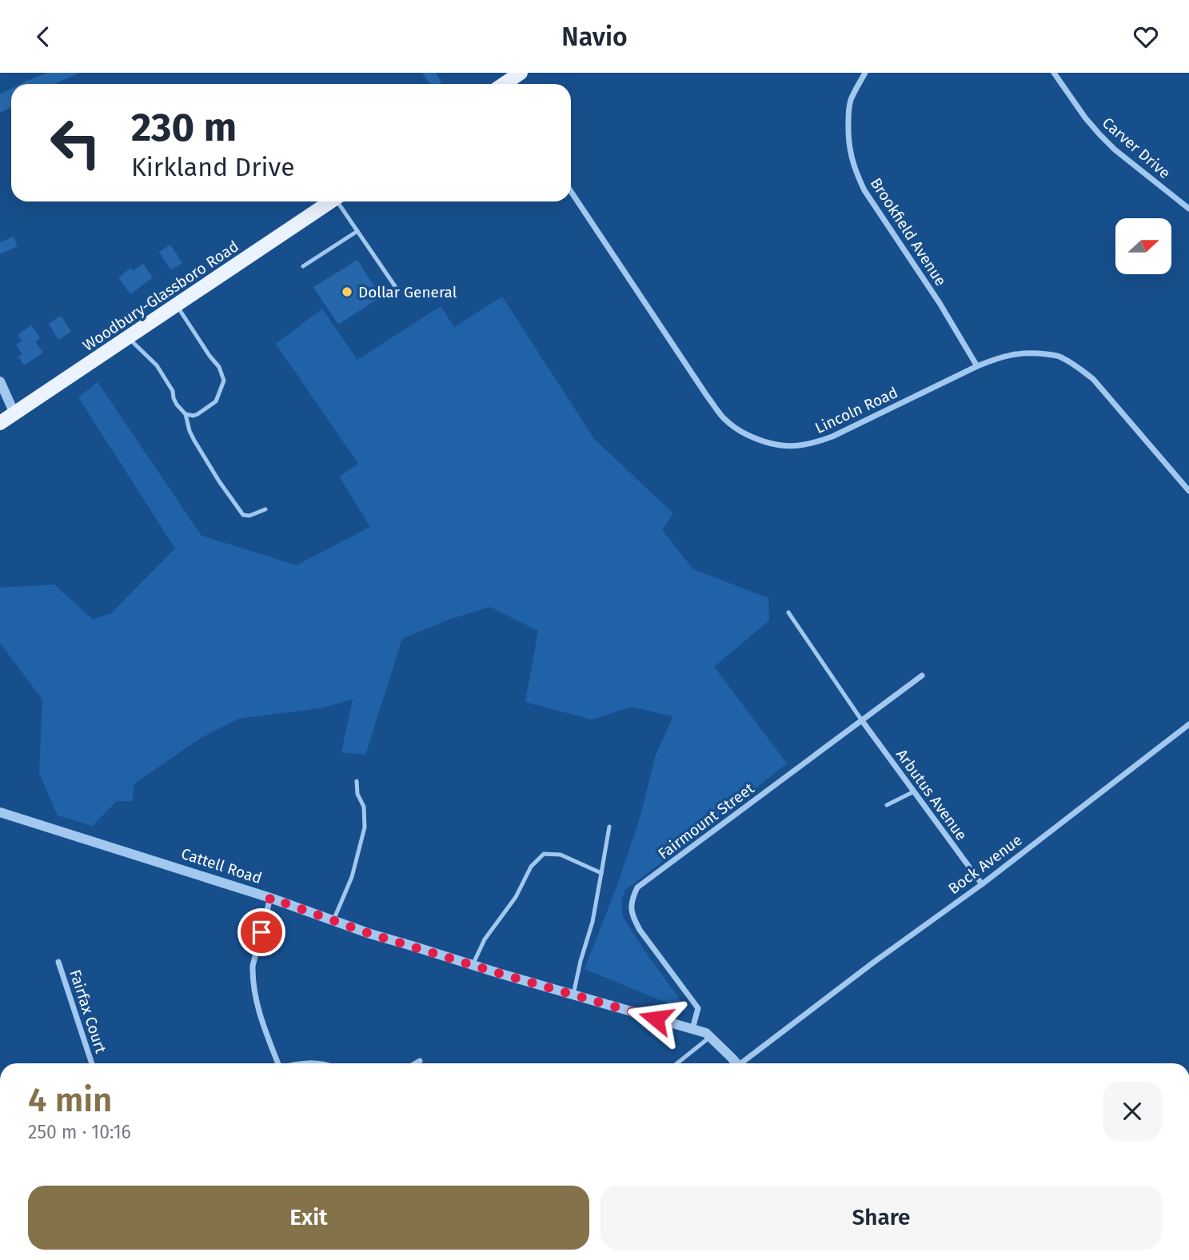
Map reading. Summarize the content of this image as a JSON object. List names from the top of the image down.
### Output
{
  "streets": {
    "main road": ["Woodbury-Glassboro Road"],
    "street": [
      "Carver Drive",
      "Brookfield Avenue",
      "Lincoln Road",
      "Arbutus Avenue",
      "Fairmount Street",
      "Bock Avenue",
      "Cattell Road",
      "Fairfax Court"
    ]
  },
  "crossings": [
    ["Brookfield Avenue", "Lincoln Road"],
    ["Arbutus Avenue", "Fairmount Street"],
    ["Arbutus Avenue", "Bock Avenue"],
    ["Fairmount Street", "Cattell Road"]
  ],
  "places": ["Dollar General"],
  "north": "right",
  "page": {
    "header": "Navio",
    "turn": ["230 m", "Kirkland Drive"],
    "heading": ["4 min", "250 m · 10:16"],
    "buttons": ["Exit", "Share"]
  }
}
